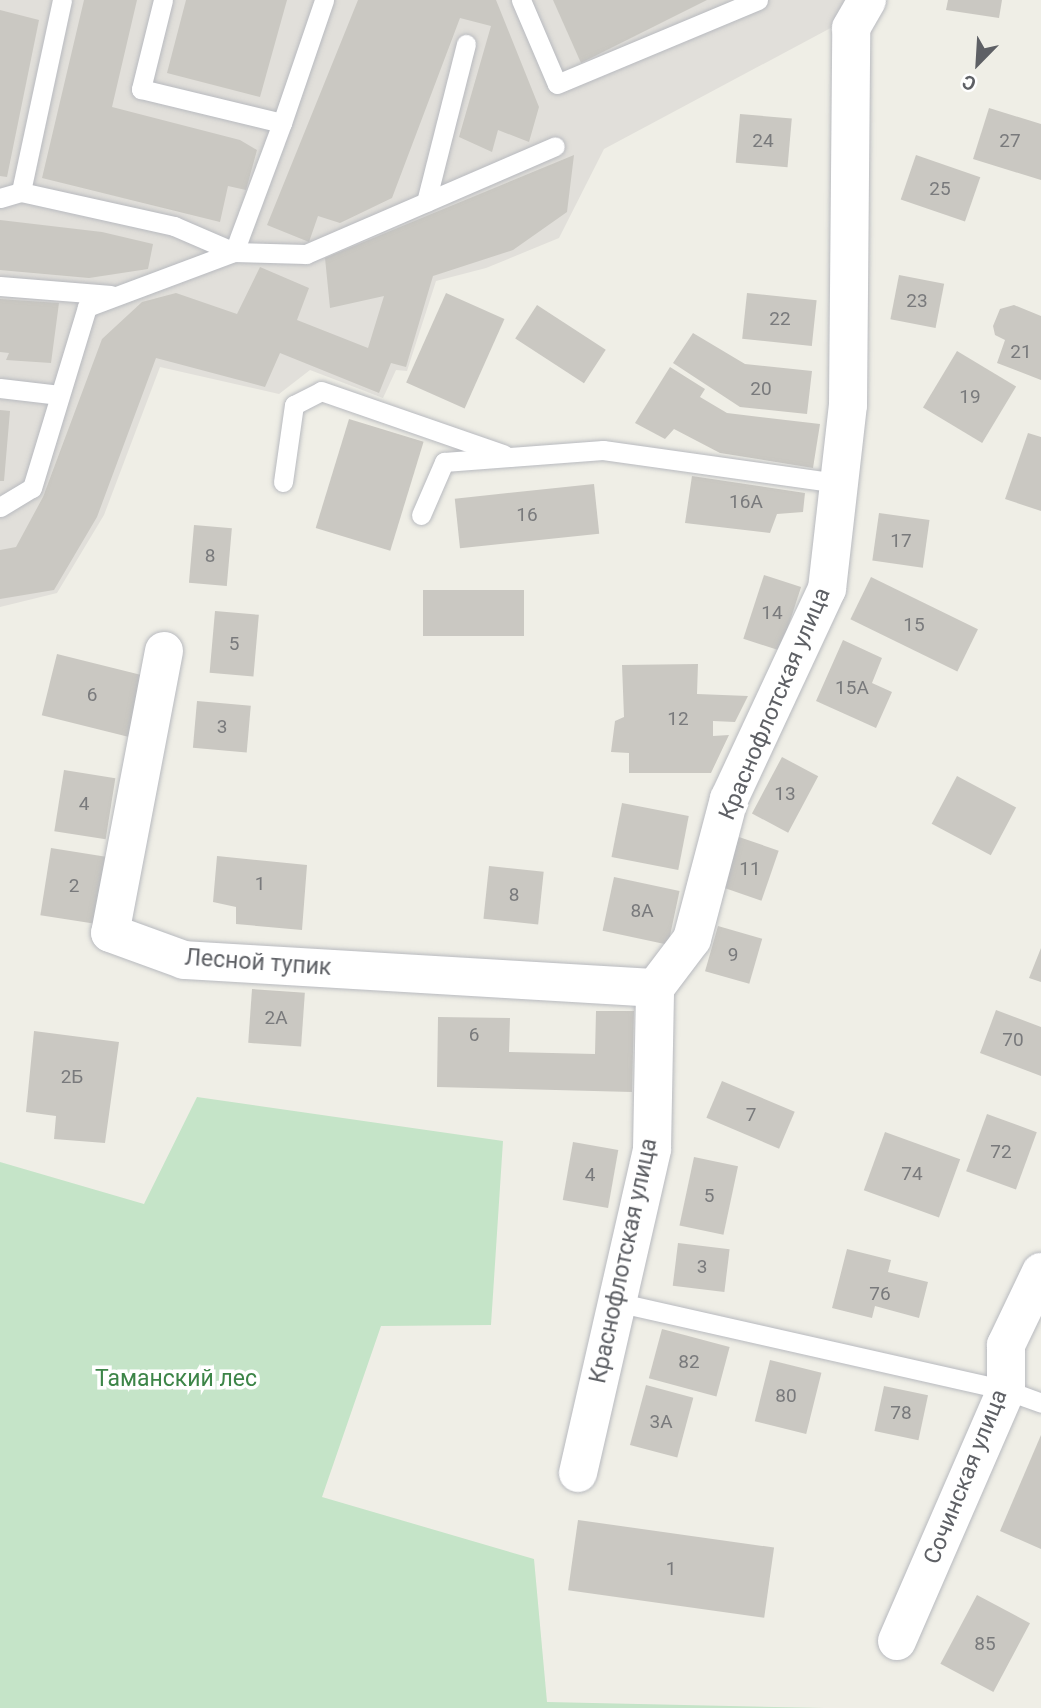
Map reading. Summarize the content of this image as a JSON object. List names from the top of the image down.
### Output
{
  "streets": {
    "street": ["Краснофлотская улица", "Лесной тупик", "Сочинская улица"]
  },
  "crossings": [
    ["Краснофлотская улица", "Лесной тупик"]
  ],
  "parks": ["Таманский лес"],
  "house_numbers": [
    "24",
    "27",
    "25",
    "23",
    "22",
    "21",
    "20",
    "19",
    "16А",
    "16",
    "17",
    "8",
    "14",
    "15",
    "5",
    "15А",
    "6",
    "12",
    "3",
    "13",
    "4",
    "11",
    "1",
    "2",
    "8",
    "8А",
    "9",
    "2А",
    "6",
    "70",
    "2Б",
    "7",
    "72",
    "74",
    "4",
    "5",
    "3",
    "76",
    "82",
    "80",
    "78",
    "3А",
    "1",
    "85"
  ],
  "north": "bottom left"
}
